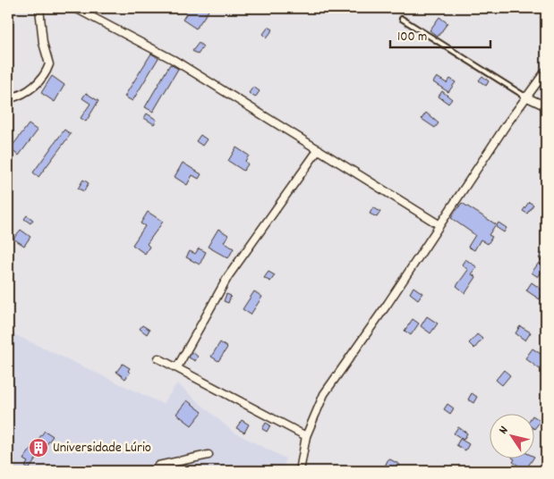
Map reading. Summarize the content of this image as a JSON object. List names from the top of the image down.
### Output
{
  "places": {
    "building": ["Universidade Lúrio"]
  },
  "scale_bar": "100 m",
  "north": "top left"
}
